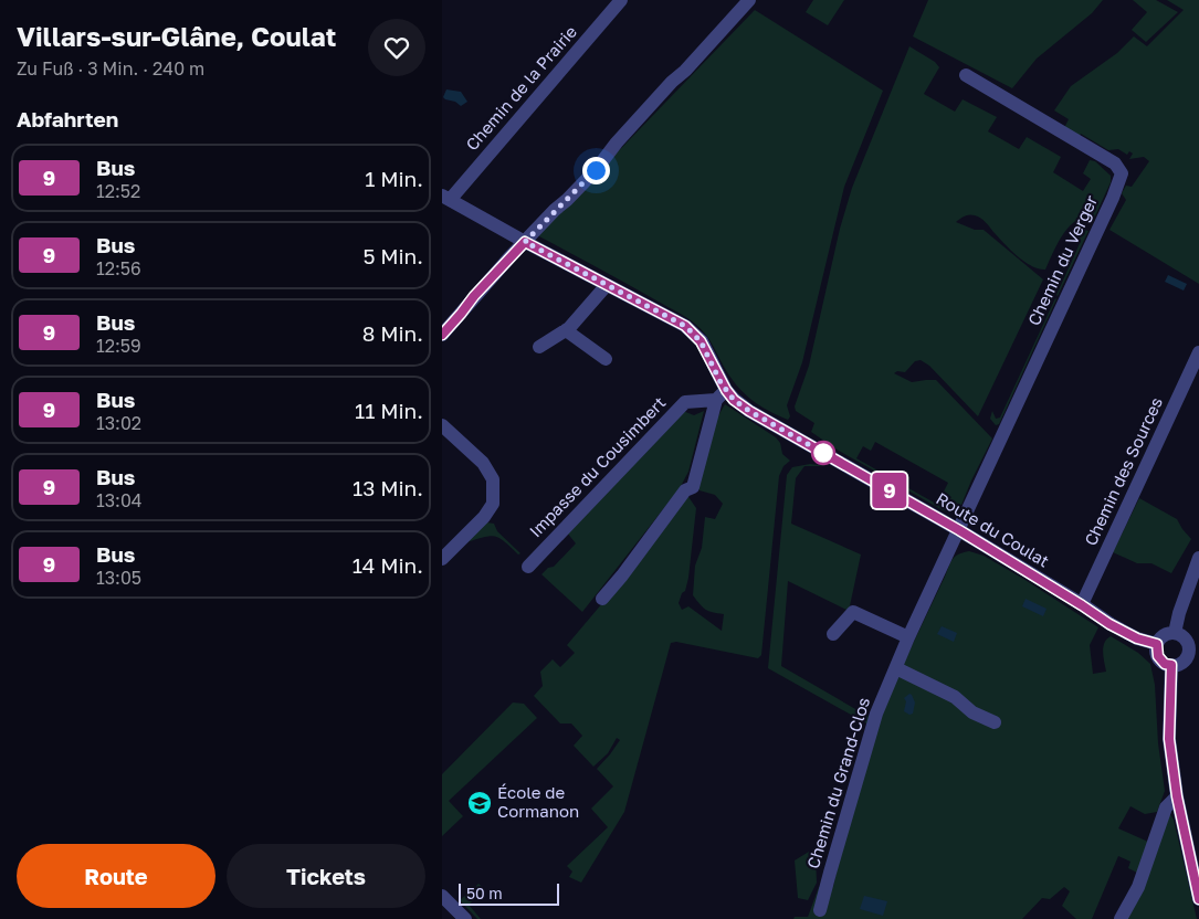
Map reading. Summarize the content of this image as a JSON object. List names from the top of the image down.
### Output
{
  "streets": {
    "street": [
      "Chemin de la Prairie",
      "Chemin du Verger",
      "Impasse du Cousimbert",
      "Chemin des Sources",
      "Route du Coulat",
      "Chemin du Grand-Clos"
    ]
  },
  "crossings": [
    ["Chemin de la Prairie", "Route du Coulat"],
    ["Chemin du Verger", "Route du Coulat"],
    ["Chemin du Verger", "Chemin du Grand-Clos"],
    ["Impasse du Cousimbert", "Route du Coulat"],
    ["Chemin des Sources", "Route du Coulat"],
    ["Route du Coulat", "Chemin du Grand-Clos"]
  ],
  "places": {
    "school or university": ["École de Cormanon"]
  },
  "lines": ["bus line 9"],
  "scale_bar": "50 m",
  "page": {
    "heading": [
      ["Villars-sur-Glâne, Coulat", "Zu Fuß · 3 Min. · 240 m"],
      "Abfahrten"
    ],
    "on_map": "9",
    "list": [
      {
        "mark": "9",
        "name": "Bus",
        "note": "12:52",
        "value": "1 Min."
      },
      {
        "mark": "9",
        "name": "Bus",
        "note": "12:56",
        "value": "5 Min."
      },
      {
        "mark": "9",
        "name": "Bus",
        "note": "12:59",
        "value": "8 Min."
      },
      {
        "mark": "9",
        "name": "Bus",
        "note": "13:02",
        "value": "11 Min."
      },
      {
        "mark": "9",
        "name": "Bus",
        "note": "13:04",
        "value": "13 Min."
      },
      {
        "mark": "9",
        "name": "Bus",
        "note": "13:05",
        "value": "14 Min."
      }
    ],
    "buttons": ["Route", "Tickets"],
    "scale": "50 m"
  }
}
